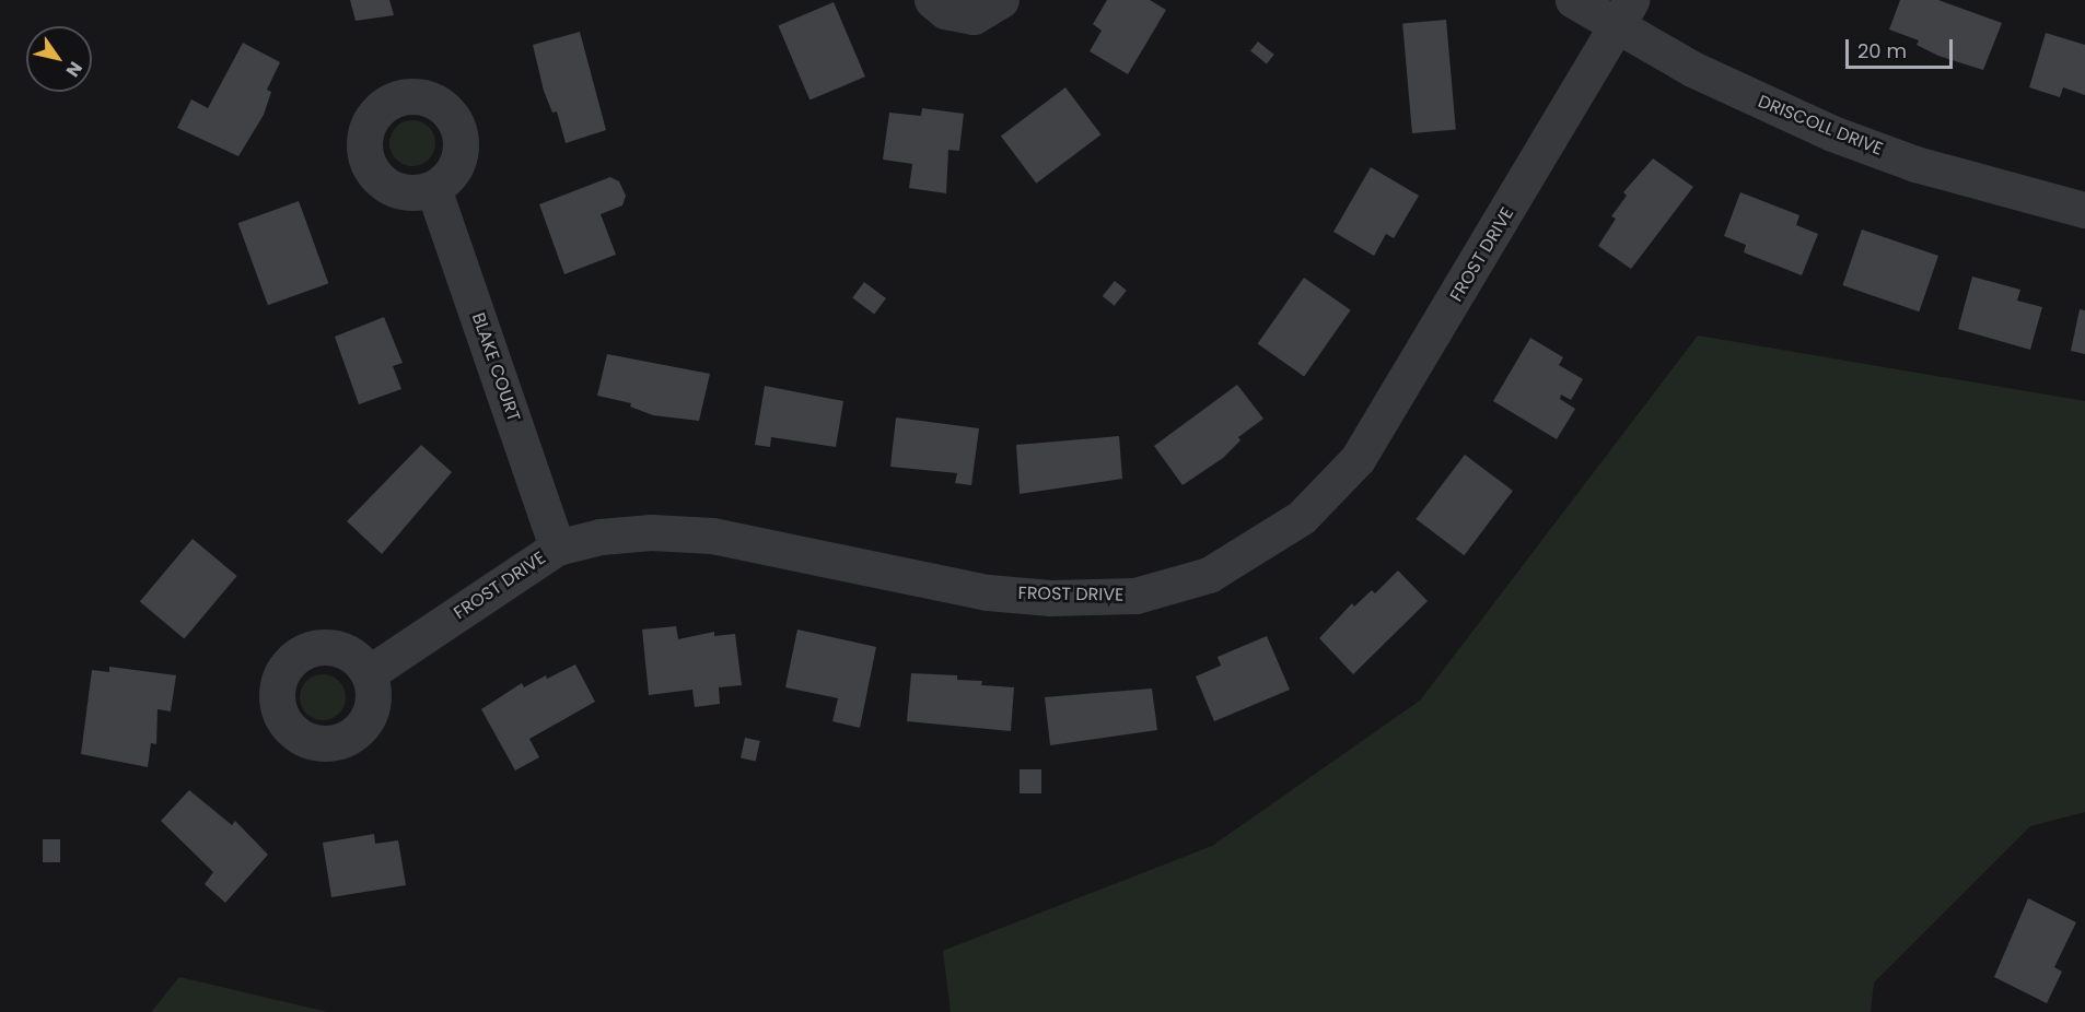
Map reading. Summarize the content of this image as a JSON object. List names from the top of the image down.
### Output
{
  "streets": {
    "street": ["DRISCOLL DRIVE", "FROST DRIVE", "BLAKE COURT"]
  },
  "crossings": [
    ["DRISCOLL DRIVE", "FROST DRIVE"],
    ["FROST DRIVE", "BLAKE COURT"]
  ],
  "scale_bar": "20 m",
  "north": "bottom right"
}
